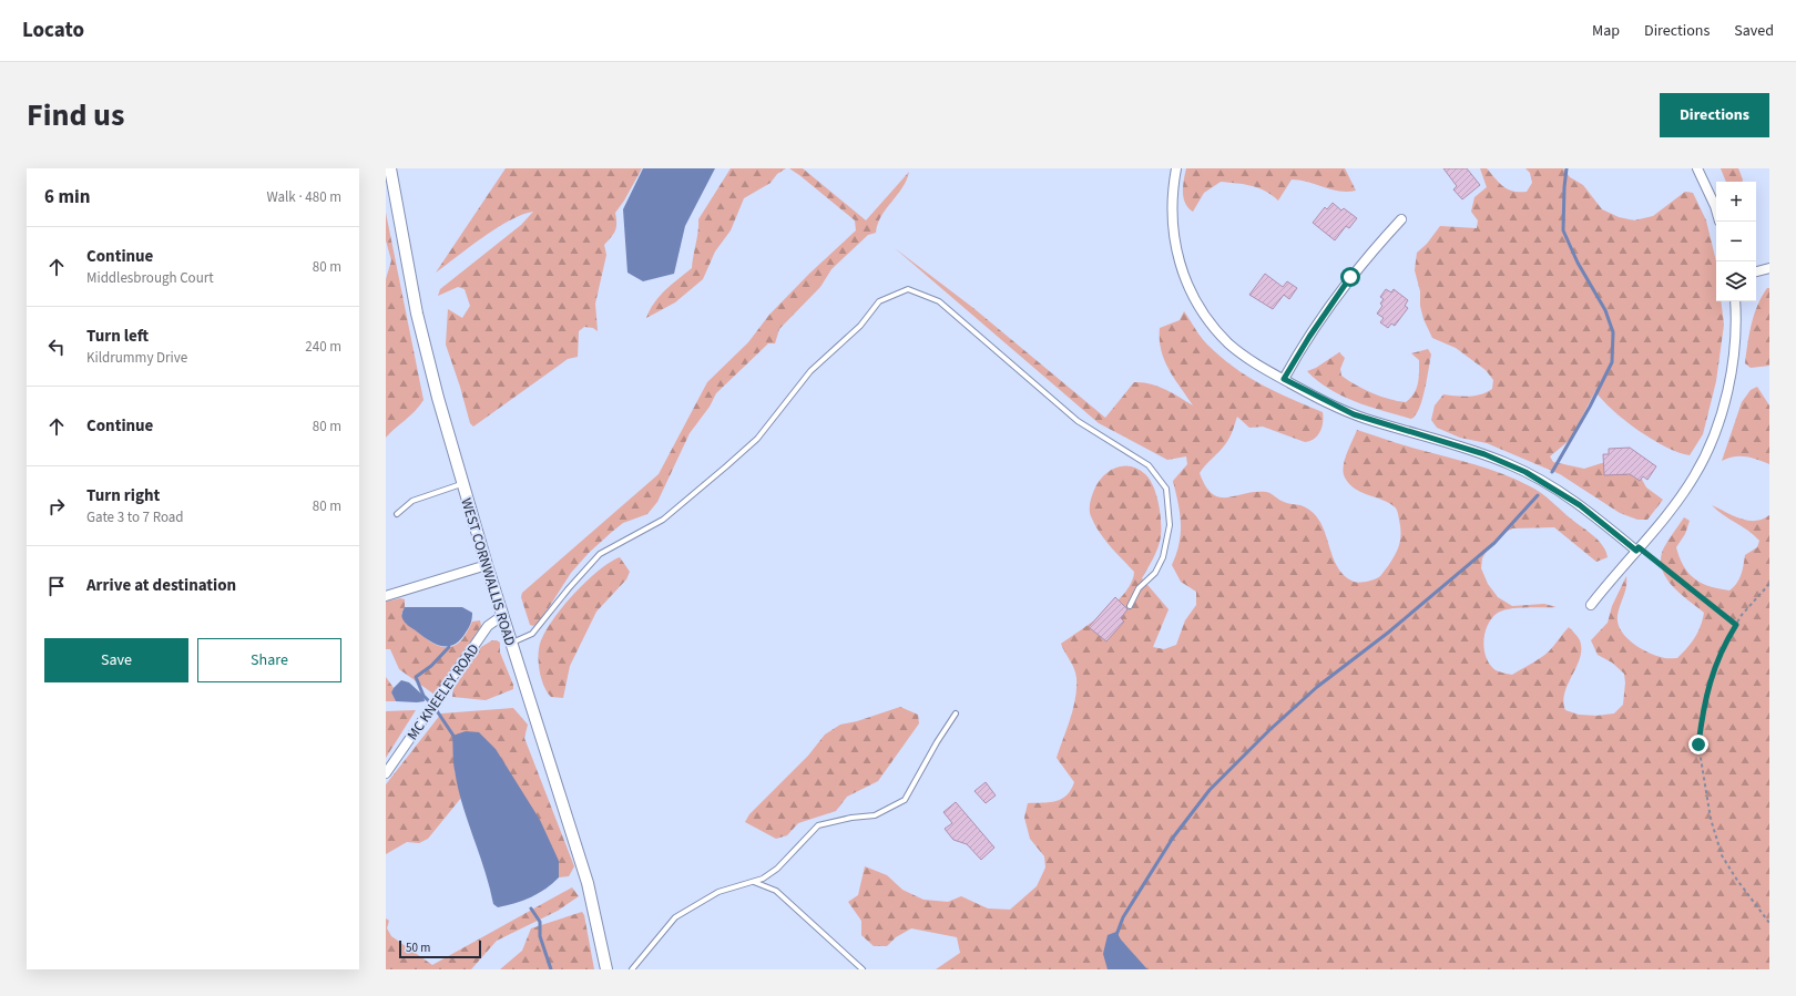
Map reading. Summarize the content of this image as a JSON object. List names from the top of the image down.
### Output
{
  "streets": {
    "street": ["WEST CORNWALLIS ROAD", "MC KNEELEY ROAD"]
  },
  "crossings": [
    ["WEST CORNWALLIS ROAD", "MC KNEELEY ROAD"]
  ],
  "scale_bar": "50 m",
  "page": {
    "header": "Locato",
    "nav": ["Map", "Directions", "Saved"],
    "title": "Find us",
    "buttons": [
      "Directions",
      ["Save", "Share"]
    ],
    "heading": ["6 min", "Walk · 480 m"],
    "map_buttons": ["+", "−"],
    "list": [
      ["Continue", "Middlesbrough Court", "80 m"],
      ["Turn left", "Kildrummy Drive", "240 m"],
      ["Continue", "80 m"],
      ["Turn right", "Gate 3 to 7 Road", "80 m"],
      "Arrive at destination"
    ],
    "scale": "50 m"
  }
}
